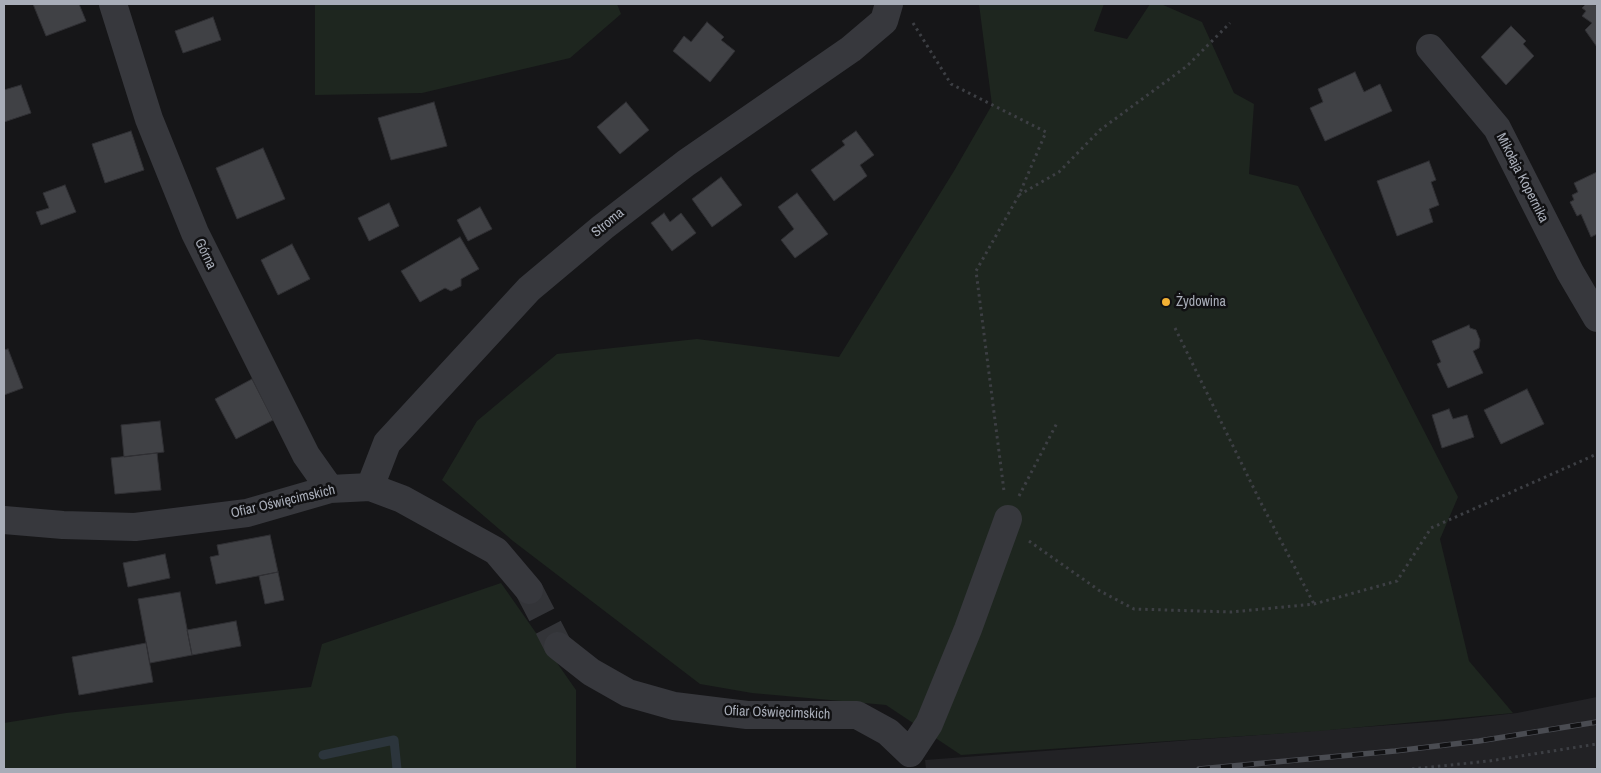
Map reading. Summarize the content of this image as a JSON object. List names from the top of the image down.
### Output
{
  "streets": {
    "street": [
      "Mikołaja Kopernika",
      "Stroma",
      "Górna",
      "Ofiar Oświęcimskich"
    ]
  },
  "crossings": [
    ["Stroma", "Ofiar Oświęcimskich"],
    ["Górna", "Ofiar Oświęcimskich"]
  ],
  "places": ["Żydowina"]
}
